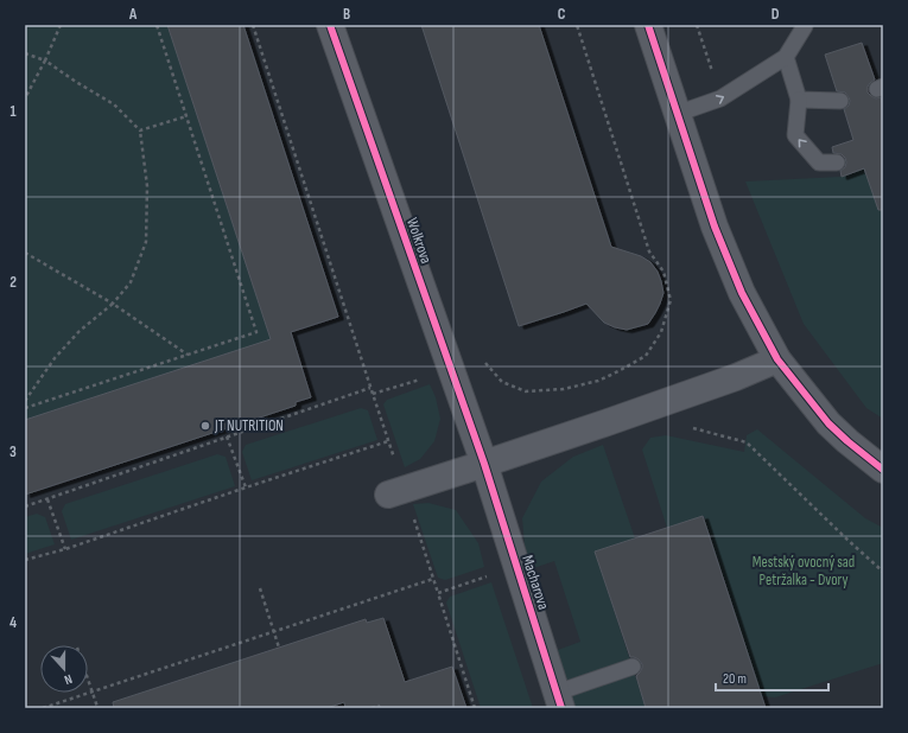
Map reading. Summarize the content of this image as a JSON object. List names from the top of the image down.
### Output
{
  "streets": {
    "street": ["Wolkrova", "Macharova"]
  },
  "crossings": [
    ["Wolkrova", "Macharova"]
  ],
  "parks": ["Mestský ovocný sad Petržalka - Dvory"],
  "places": ["JT NUTRITION"],
  "scale_bar": "20 m",
  "north": "bottom",
  "grid": {
    "columns": [
      "A",
      "B",
      "C",
      "D"
    ],
    "rows": [
      "1",
      "2",
      "3",
      "4"
    ]
  }
}
